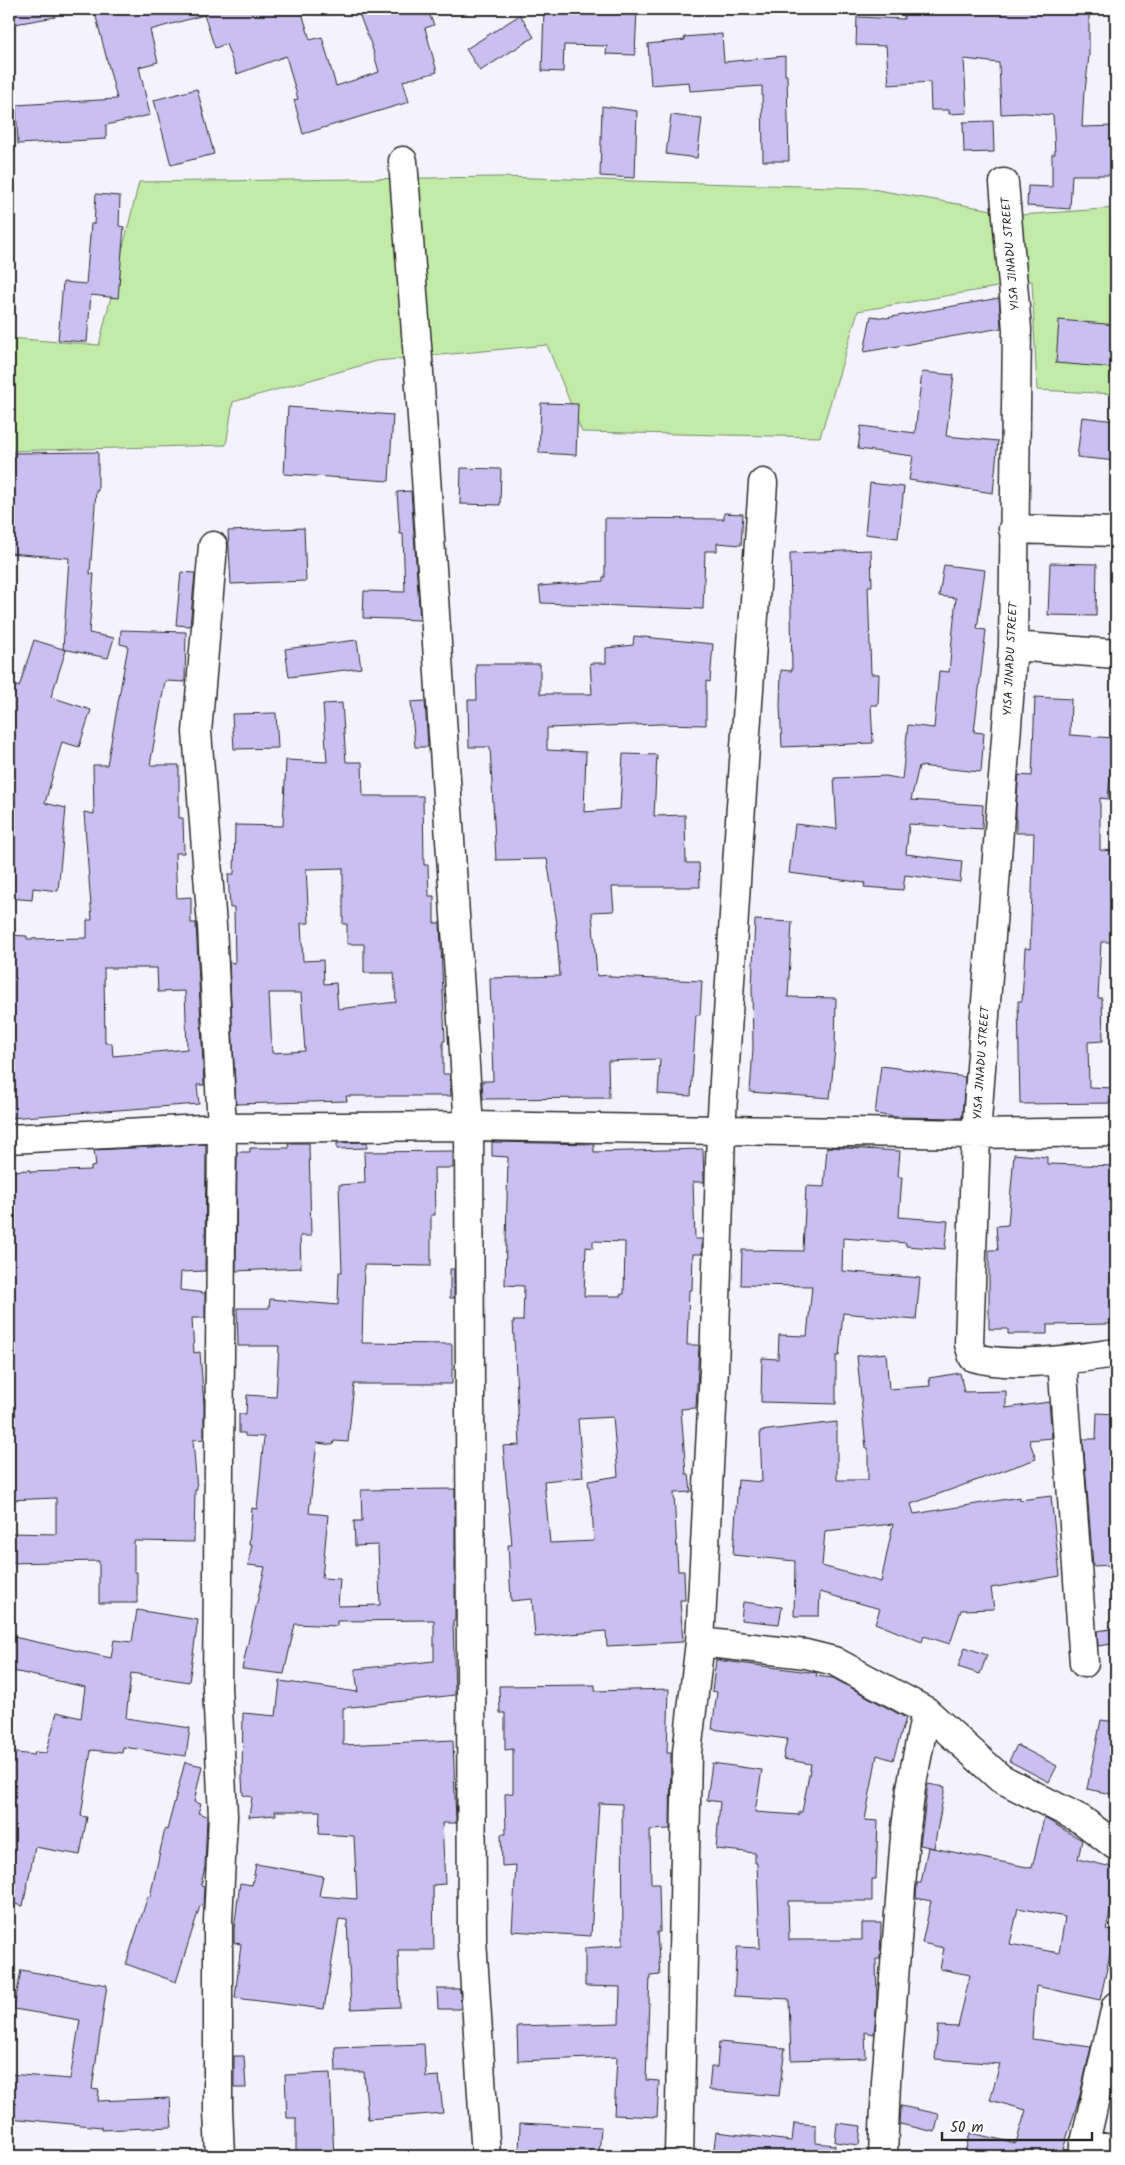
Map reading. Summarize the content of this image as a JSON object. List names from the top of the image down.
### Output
{
  "streets": {
    "street": ["YISA JINADU STREET"]
  },
  "scale_bar": "50 m"
}
